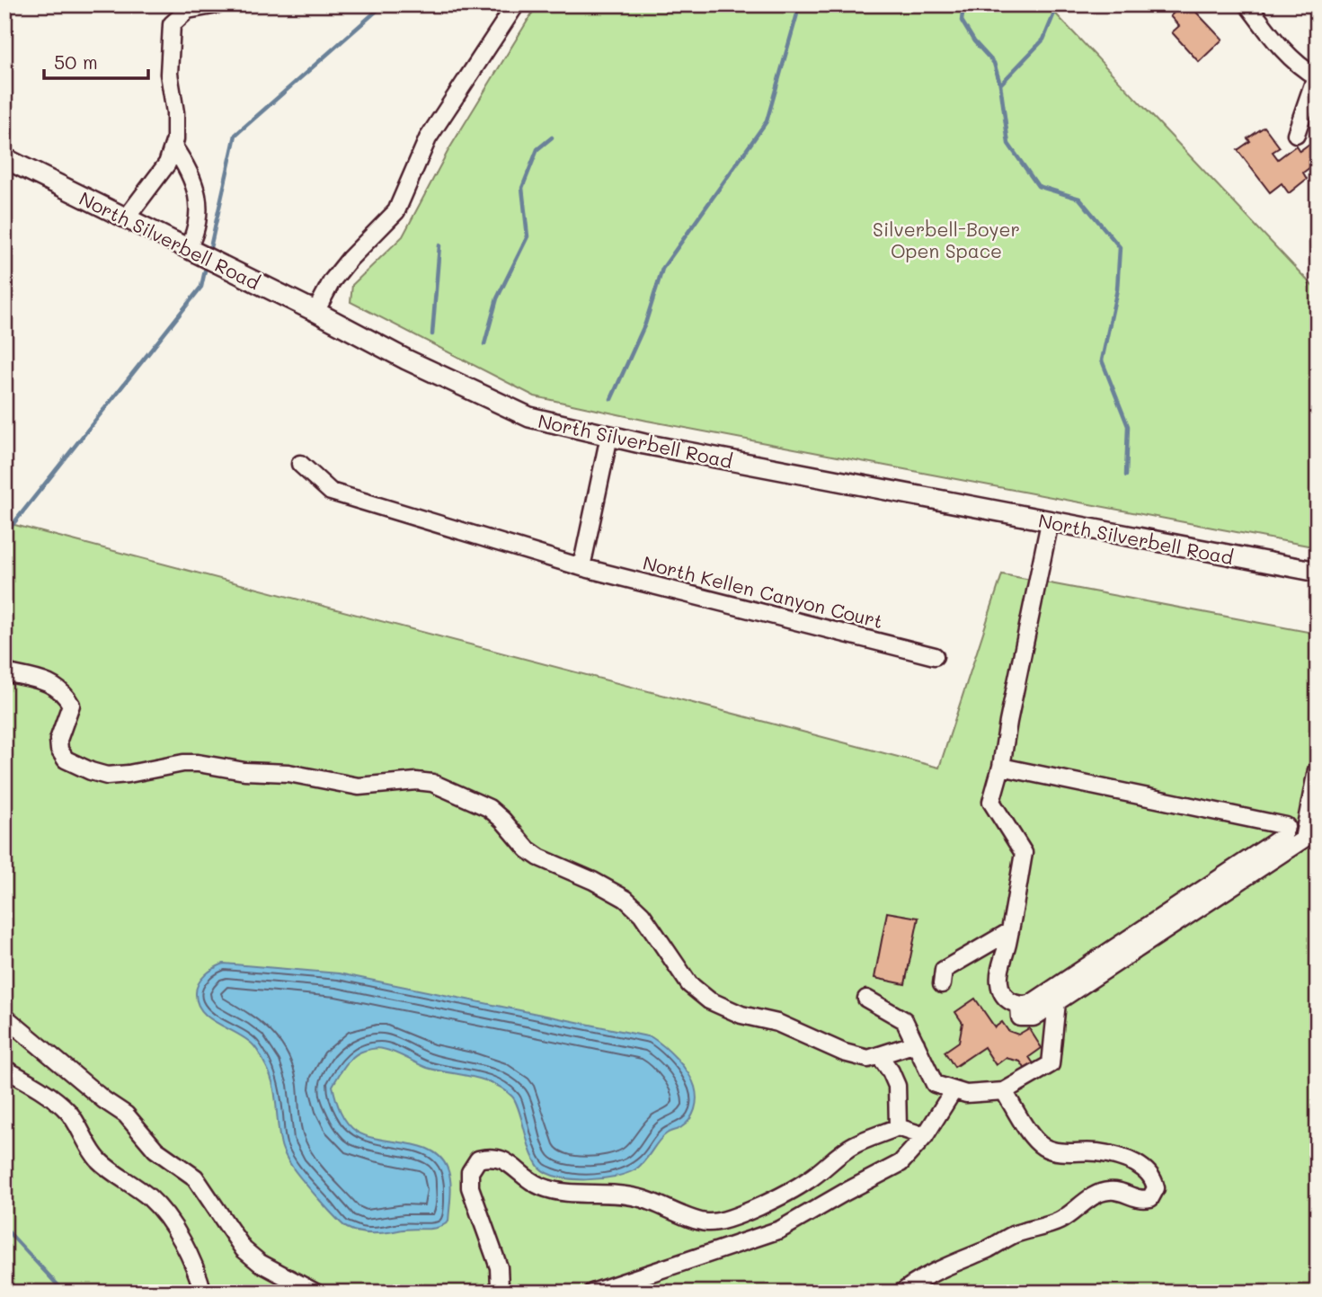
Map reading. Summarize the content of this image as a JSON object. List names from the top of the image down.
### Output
{
  "streets": {
    "main road": ["North Silverbell Road"],
    "street": ["North Kellen Canyon Court"]
  },
  "parks": ["Silverbell-Boyer Open Space"],
  "scale_bar": "50 m"
}
